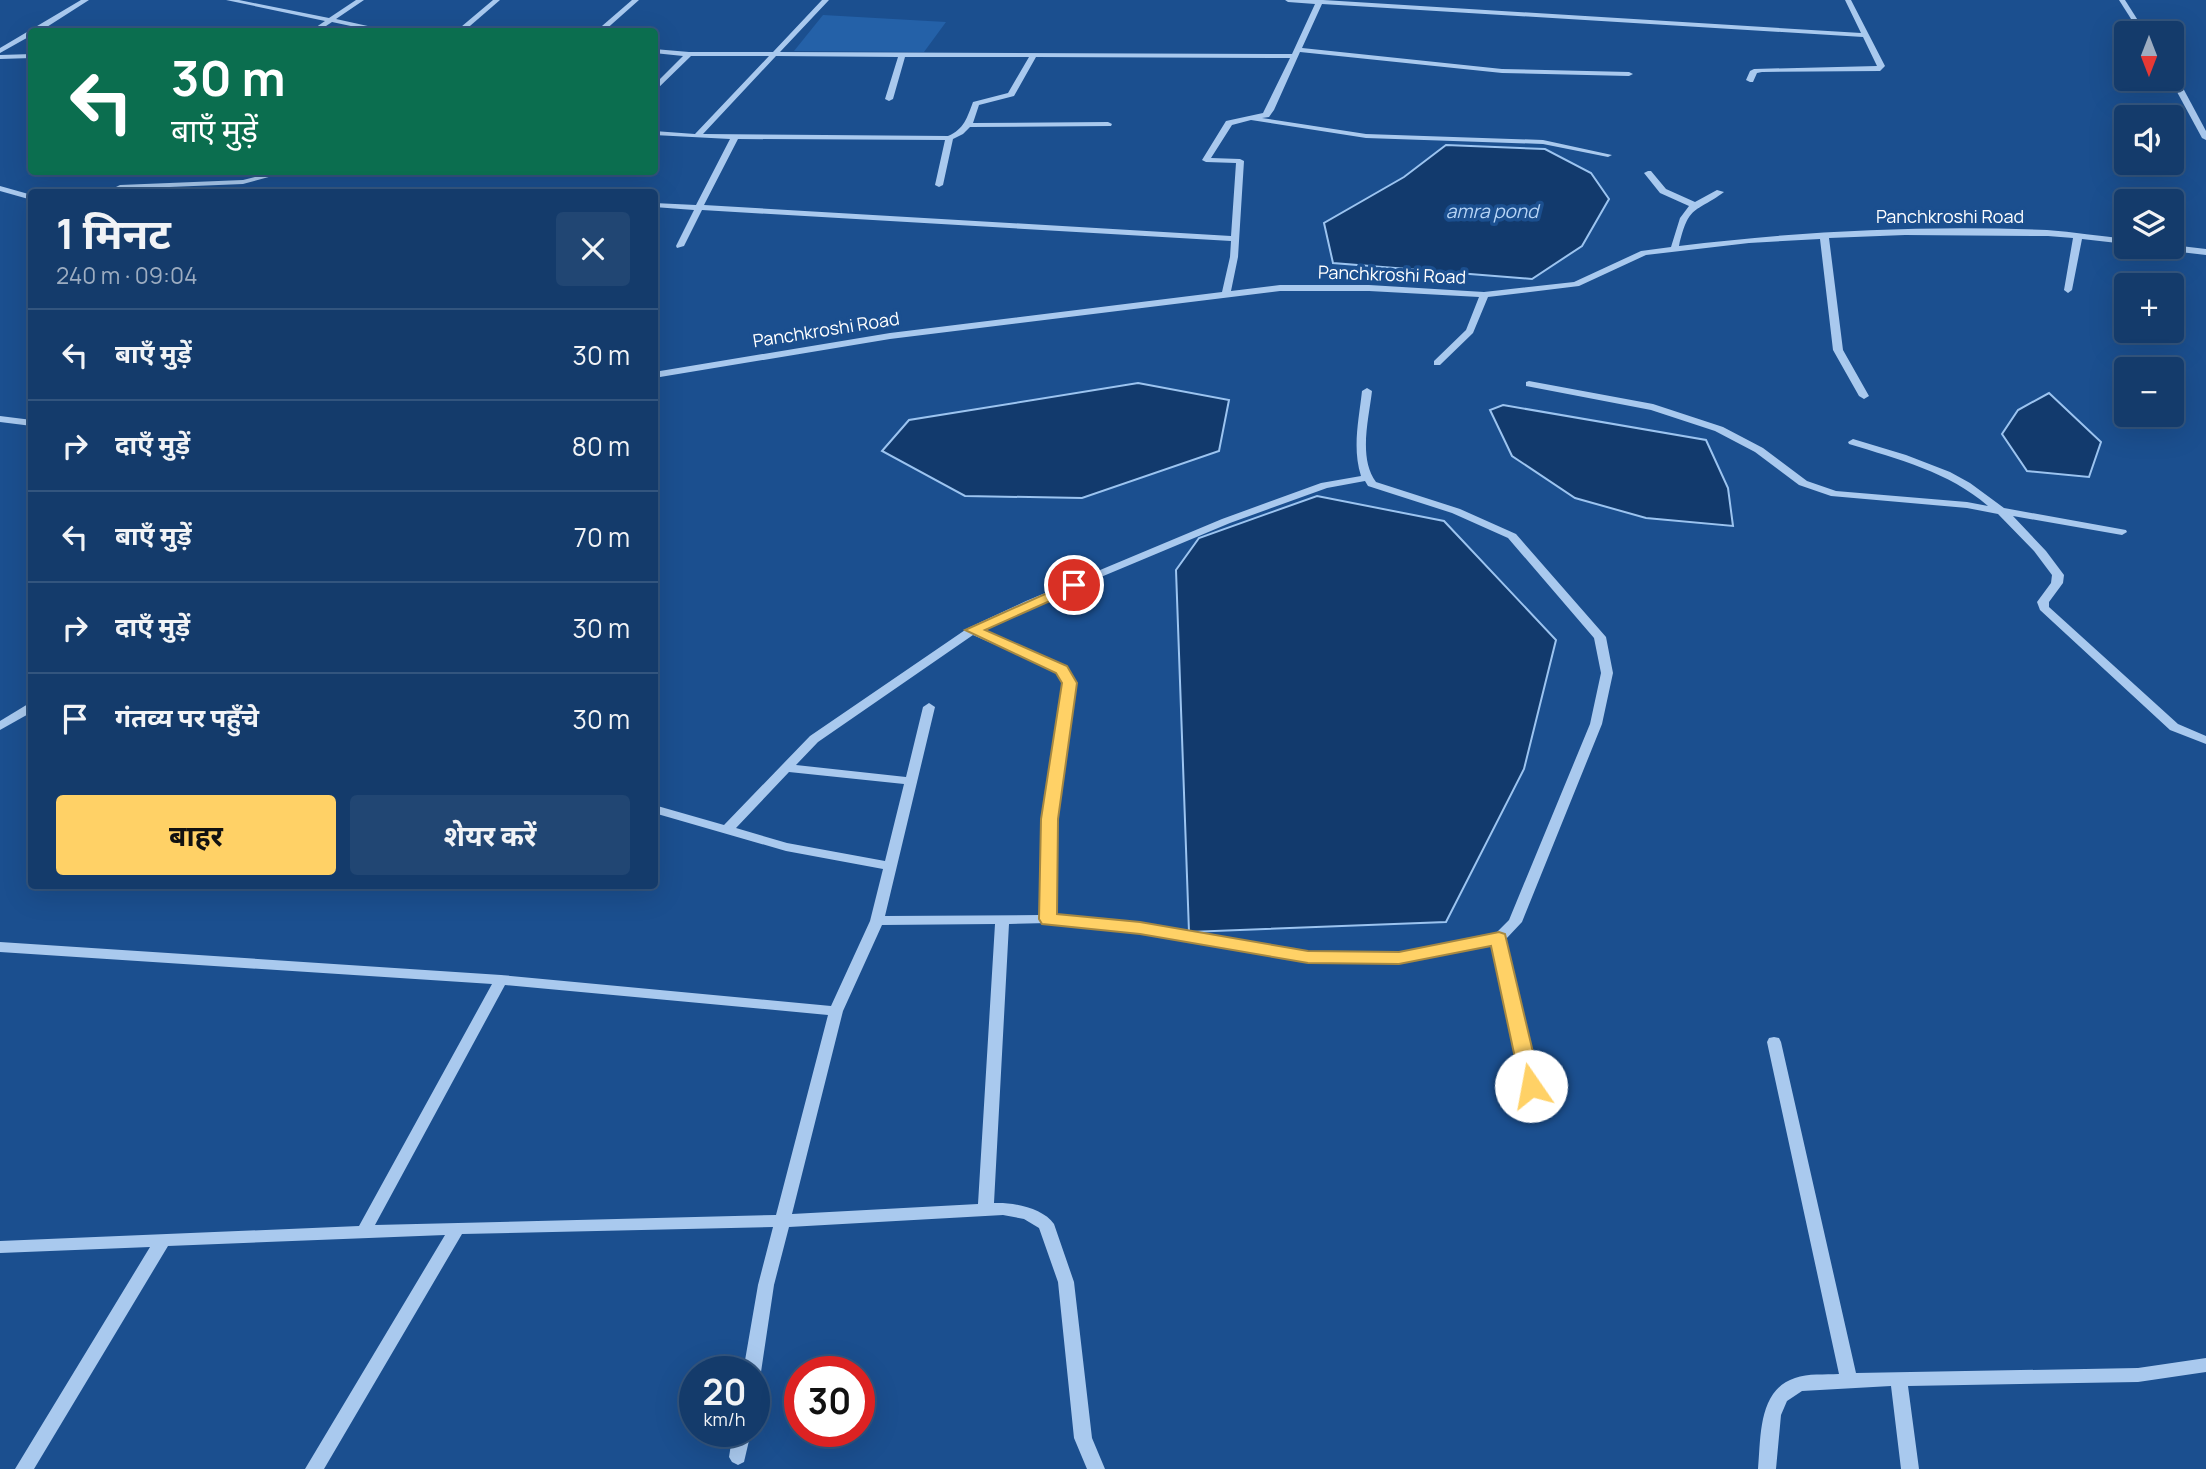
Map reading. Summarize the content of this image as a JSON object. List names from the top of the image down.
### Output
{
  "streets": {
    "street": ["Panchkroshi Road"]
  },
  "water": ["amra pond"],
  "north": "bottom",
  "page": {
    "map_buttons": ["+", "−"],
    "turn": ["30 m", "बाएँ मुड़ें"],
    "heading": ["1 मिनट", "240 m · 09:04"],
    "list": [
      {
        "name": "बाएँ मुड़ें",
        "value": "30 m"
      },
      {
        "name": "दाएँ मुड़ें",
        "value": "80 m"
      },
      {
        "name": "बाएँ मुड़ें",
        "value": "70 m"
      },
      {
        "name": "दाएँ मुड़ें",
        "value": "30 m"
      },
      {
        "name": "गंतव्य पर पहुँचे",
        "value": "30 m"
      }
    ],
    "buttons": ["बाहर", "शेयर करें"],
    "speed": "20 km/h",
    "limit": "30"
  }
}
